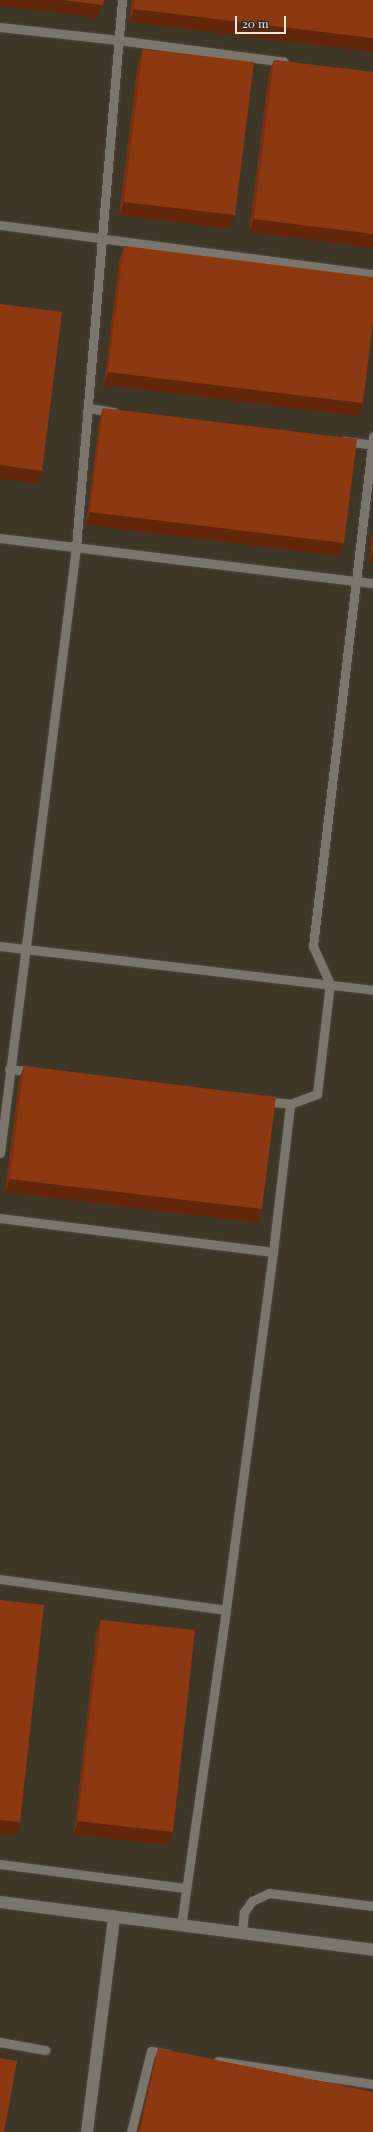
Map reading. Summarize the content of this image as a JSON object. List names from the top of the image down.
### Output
{
  "scale_bar": "20 m"
}
